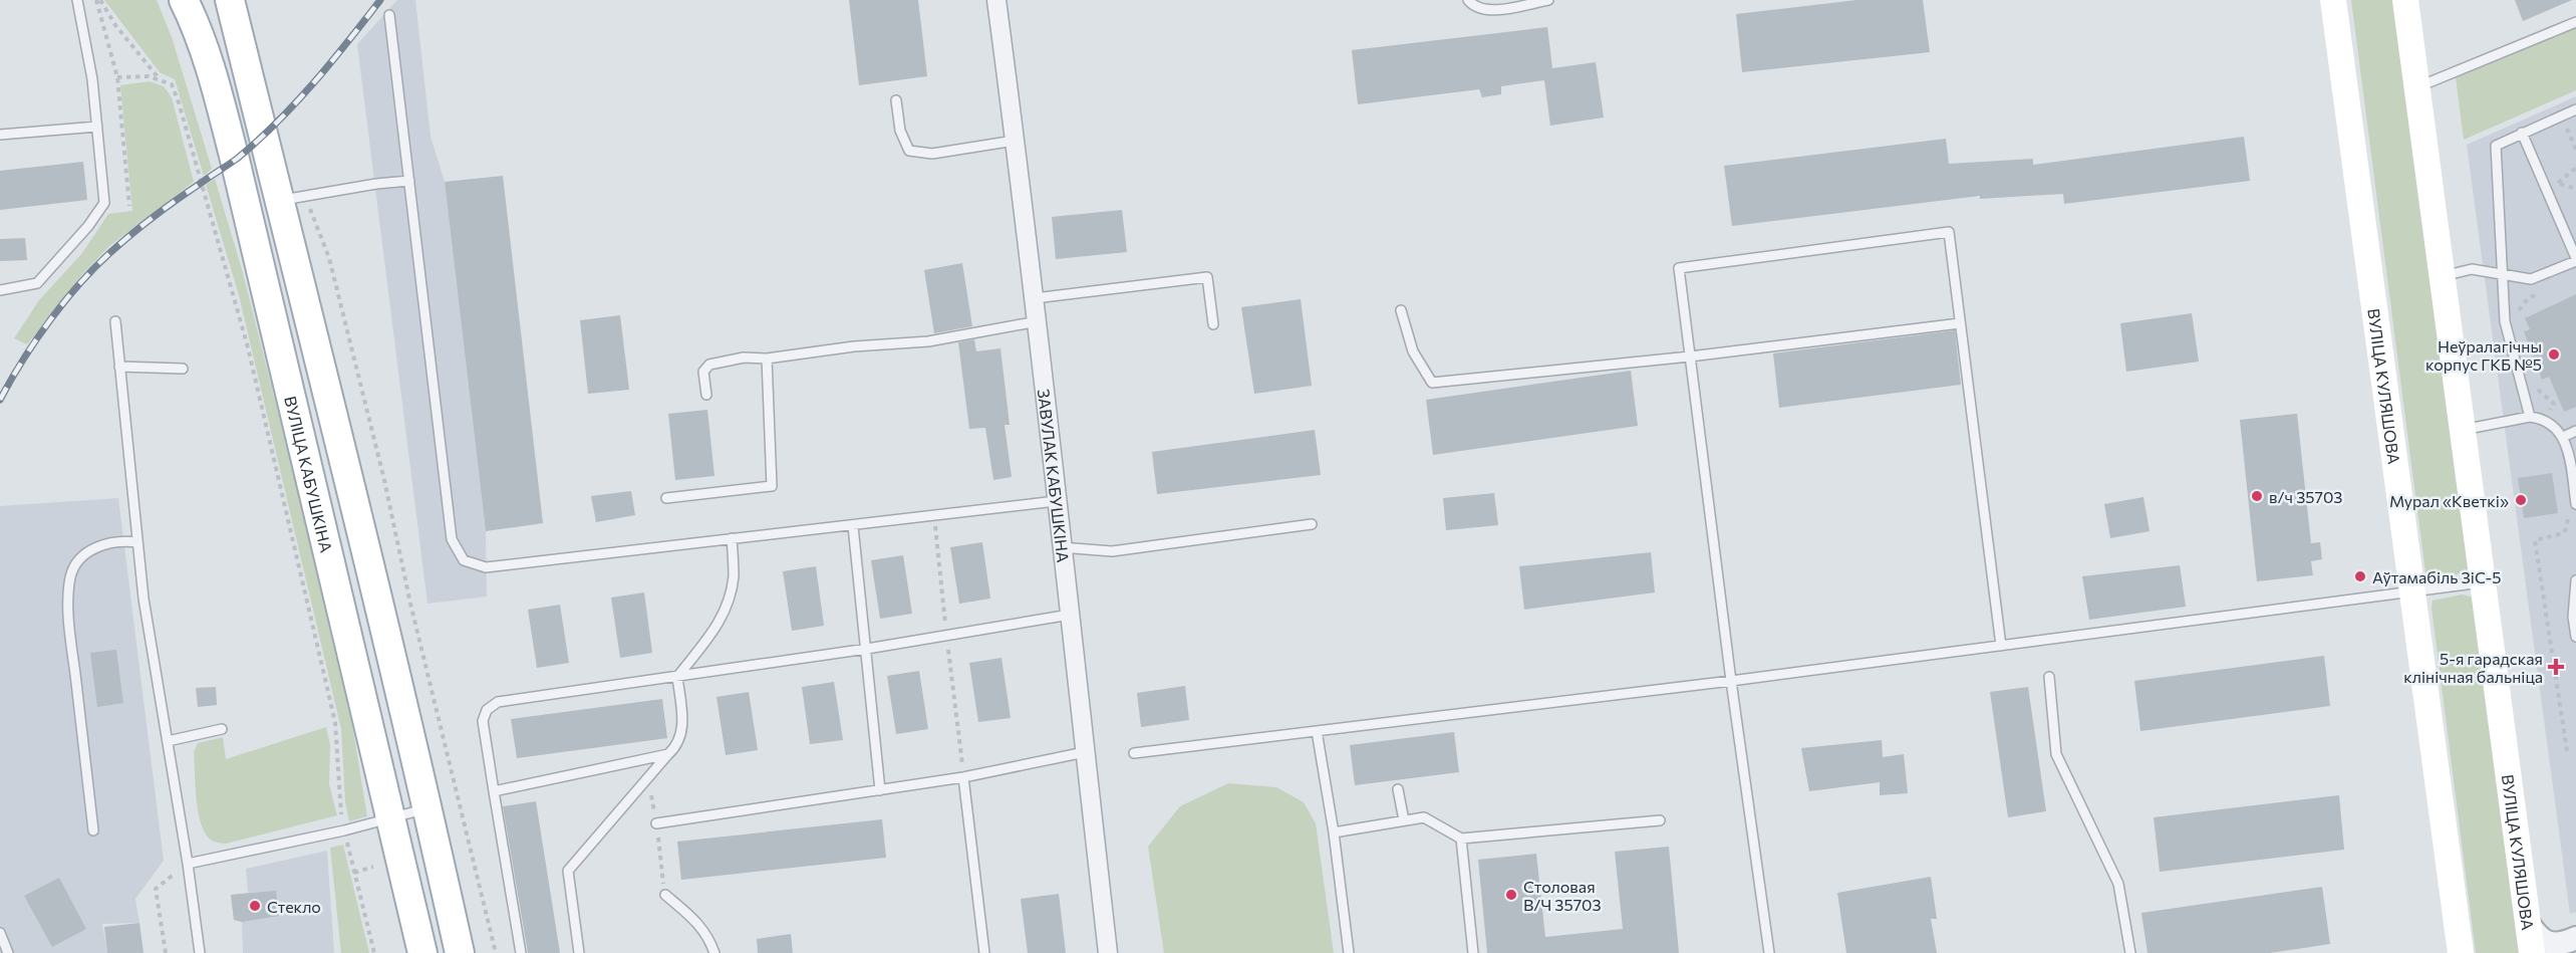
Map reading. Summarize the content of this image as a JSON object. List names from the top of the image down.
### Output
{
  "streets": {
    "main road": ["ВУЛІЦА КУЛЯШОВА", "ВУЛІЦА КАБУШКІНА"],
    "street": ["ЗАВУЛАК КАБУШКІНА"]
  },
  "places": {
    "other": [
      "Неўралагічны корпус ГКБ №5",
      "в/ч 35703",
      "Мурал «Кветкі»",
      "Аўтамабіль ЗіС-5",
      "Столовая В/Ч 35703",
      "Стекло"
    ],
    "health": ["5-я гарадская клінічная бальніца"]
  }
}
